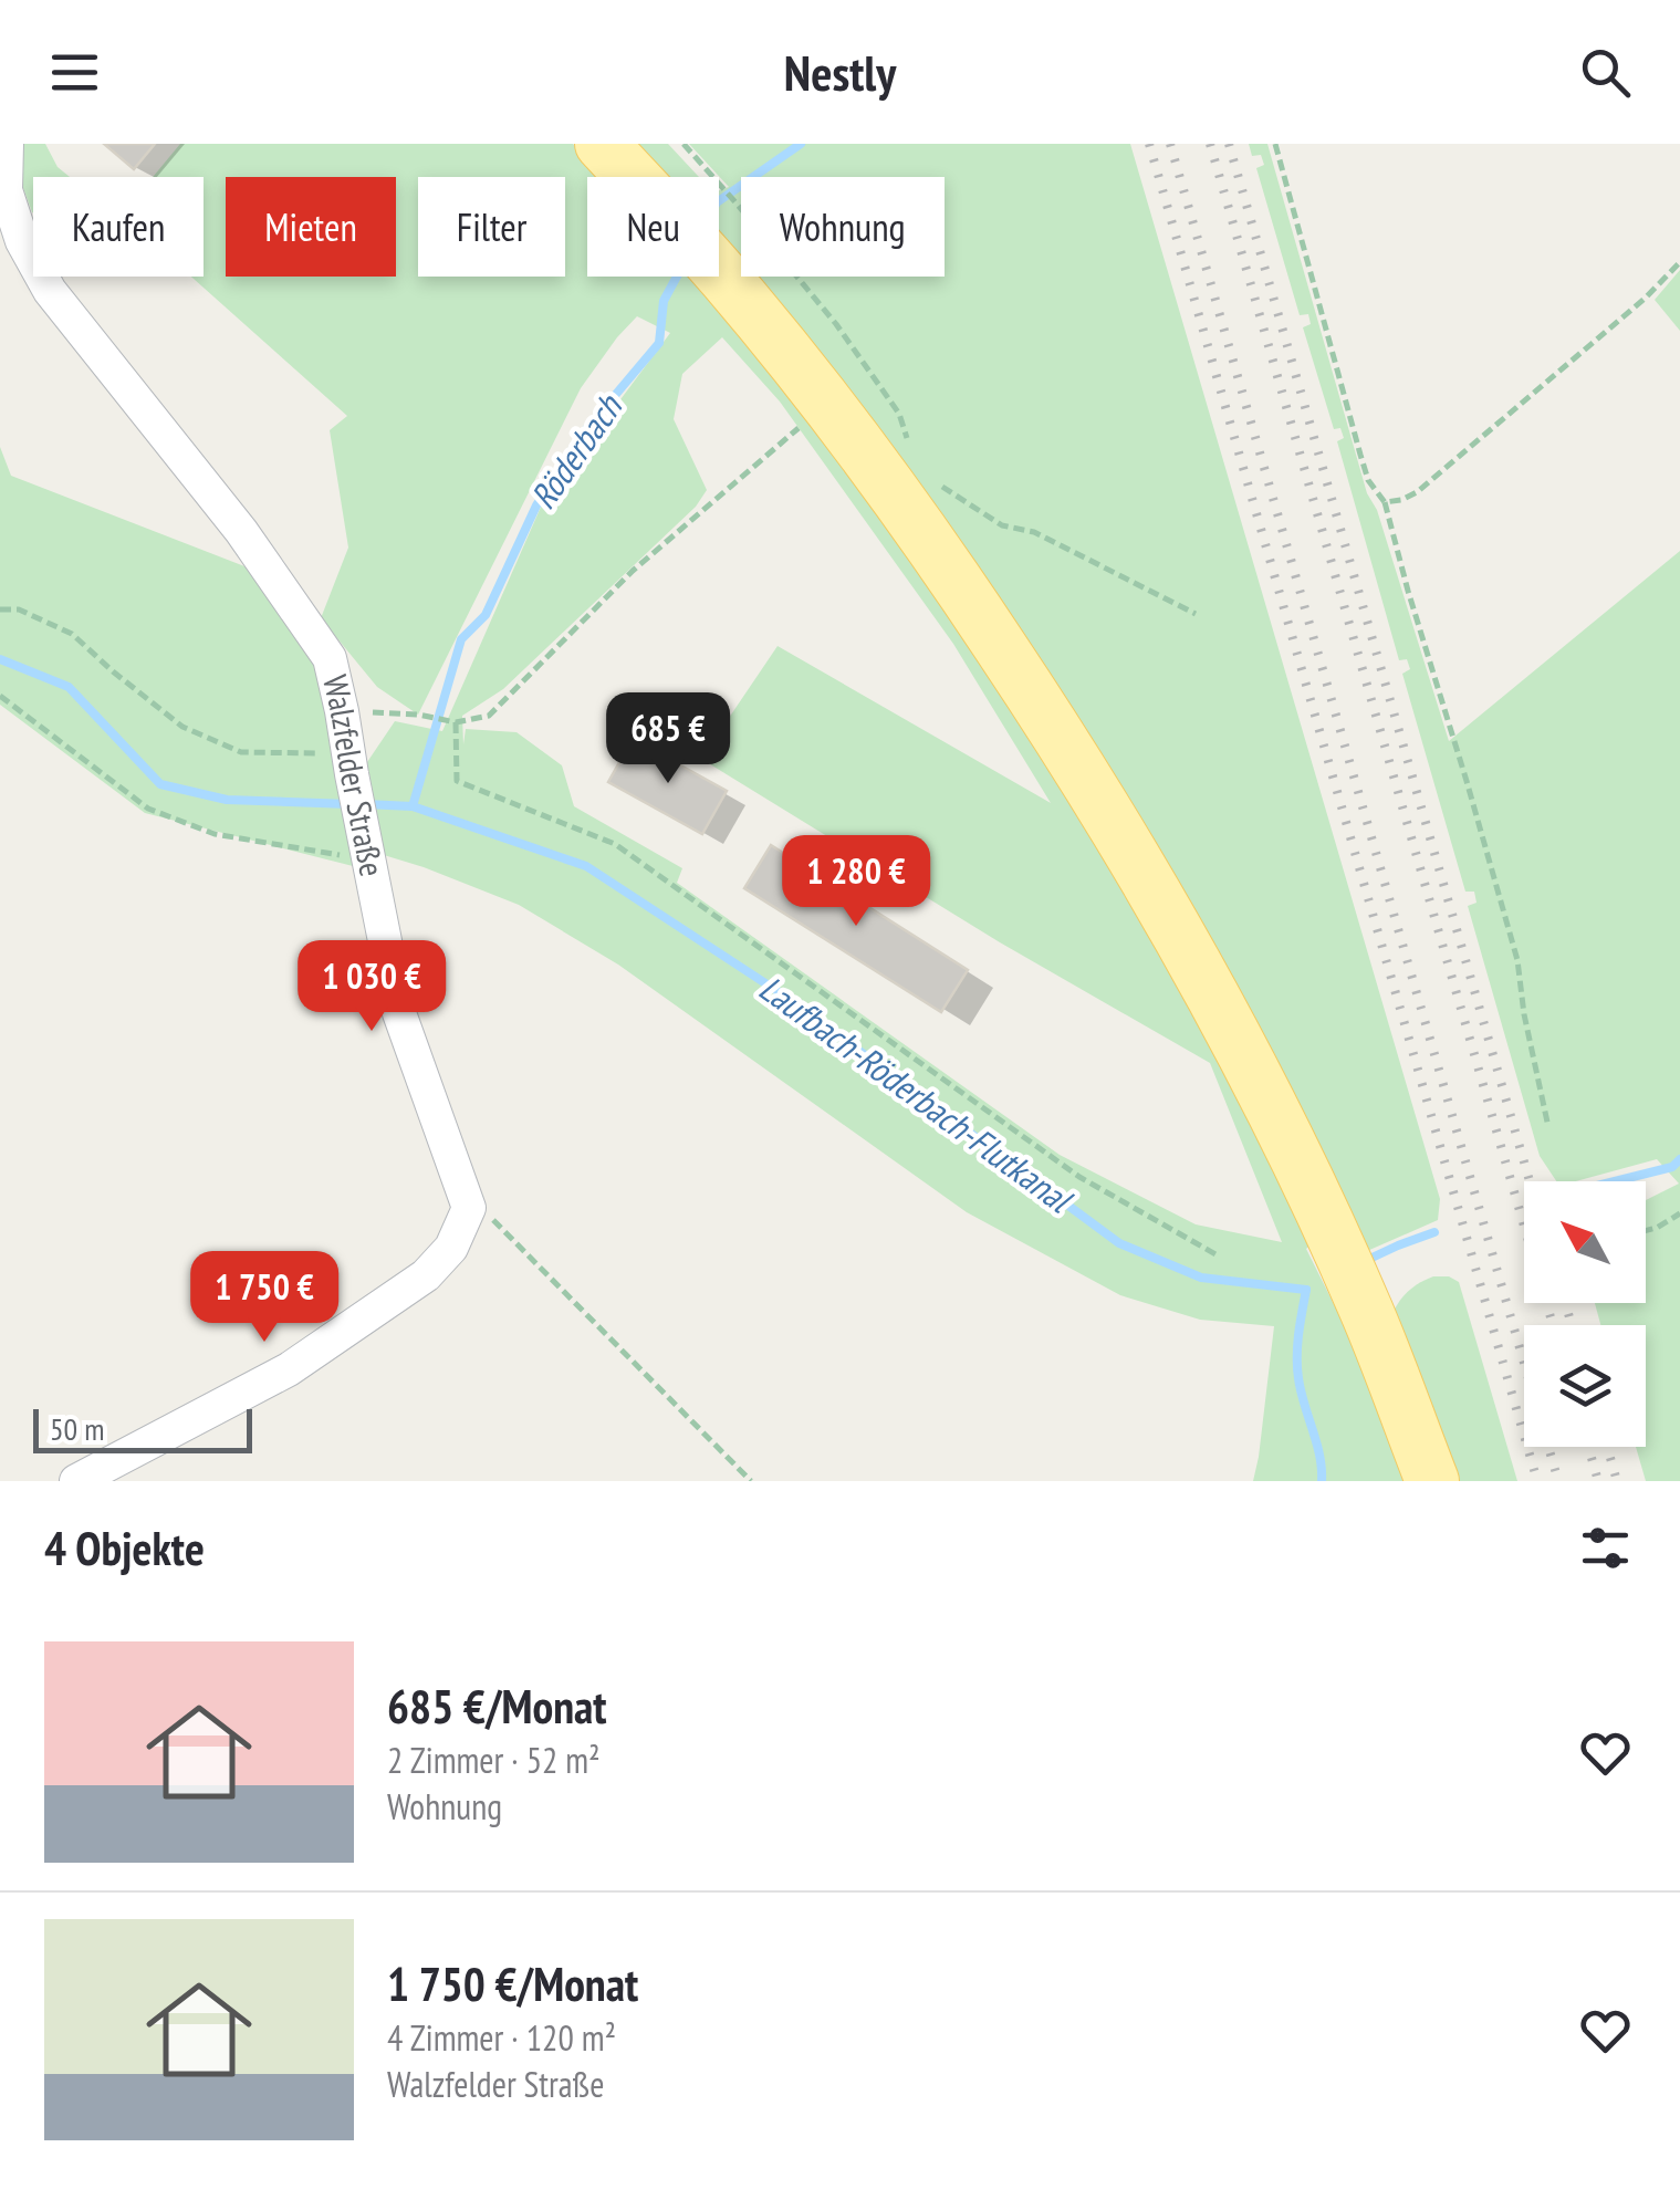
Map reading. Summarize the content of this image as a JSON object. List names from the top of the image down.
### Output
{
  "streets": {
    "street": ["Walzfelder Straße"]
  },
  "water": ["Röderbach", "Laufbach-Röderbach-Flutkanal"],
  "scale_bar": "50 m",
  "north": "top left",
  "page": {
    "header": "Nestly",
    "chip": [
      "Kaufen",
      "Mieten",
      "Filter",
      "Neu",
      "Wohnung"
    ],
    "price": [
      "685 €",
      "1 280 €",
      "1 030 €",
      "1 750 €"
    ],
    "scale": "50 m",
    "heading": "4 Objekte",
    "list": [
      {
        "name": "685 €/Monat",
        "note": "2 Zimmer · 52 m² · Wohnung"
      },
      {
        "name": "1 750 €/Monat",
        "note": "4 Zimmer · 120 m² · Walzfelder Straße"
      }
    ]
  }
}
